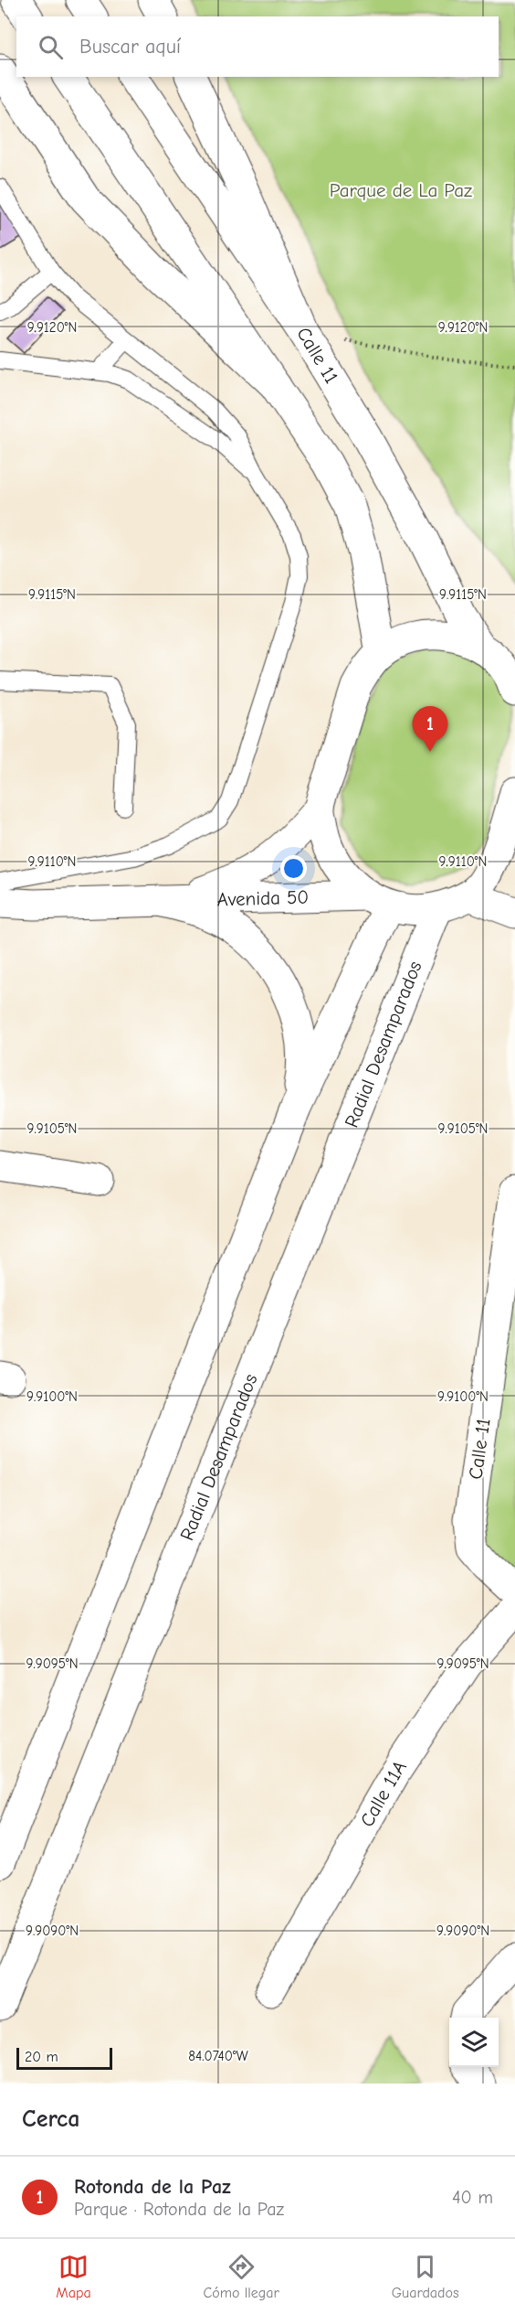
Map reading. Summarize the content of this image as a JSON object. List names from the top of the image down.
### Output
{
  "streets": {
    "main road": [
      "Calle 11",
      "Avenida 50",
      "Radial Desamparados",
      "Calle 11A"
    ]
  },
  "crossings": [
    ["Avenida 50", "Radial Desamparados"]
  ],
  "parks": ["Parque de La Paz"],
  "scale_bar": "20 m",
  "page": {
    "search": "Buscar aquí",
    "pins": "1",
    "scale": "20 m",
    "heading": "Cerca",
    "list": [
      {
        "mark": "1",
        "name": "Rotonda de la Paz",
        "note": "Parque · Rotonda de la Paz",
        "value": "40 m"
      }
    ],
    "nav": ["Mapa", "Cómo llegar", "Guardados"]
  },
  "coordinates": [
    "9.9120°N",
    "9.9115°N",
    "9.9110°N",
    "9.9105°N",
    "9.9100°N",
    "9.9095°N",
    "9.9090°N",
    "84.0740°W"
  ]
}
